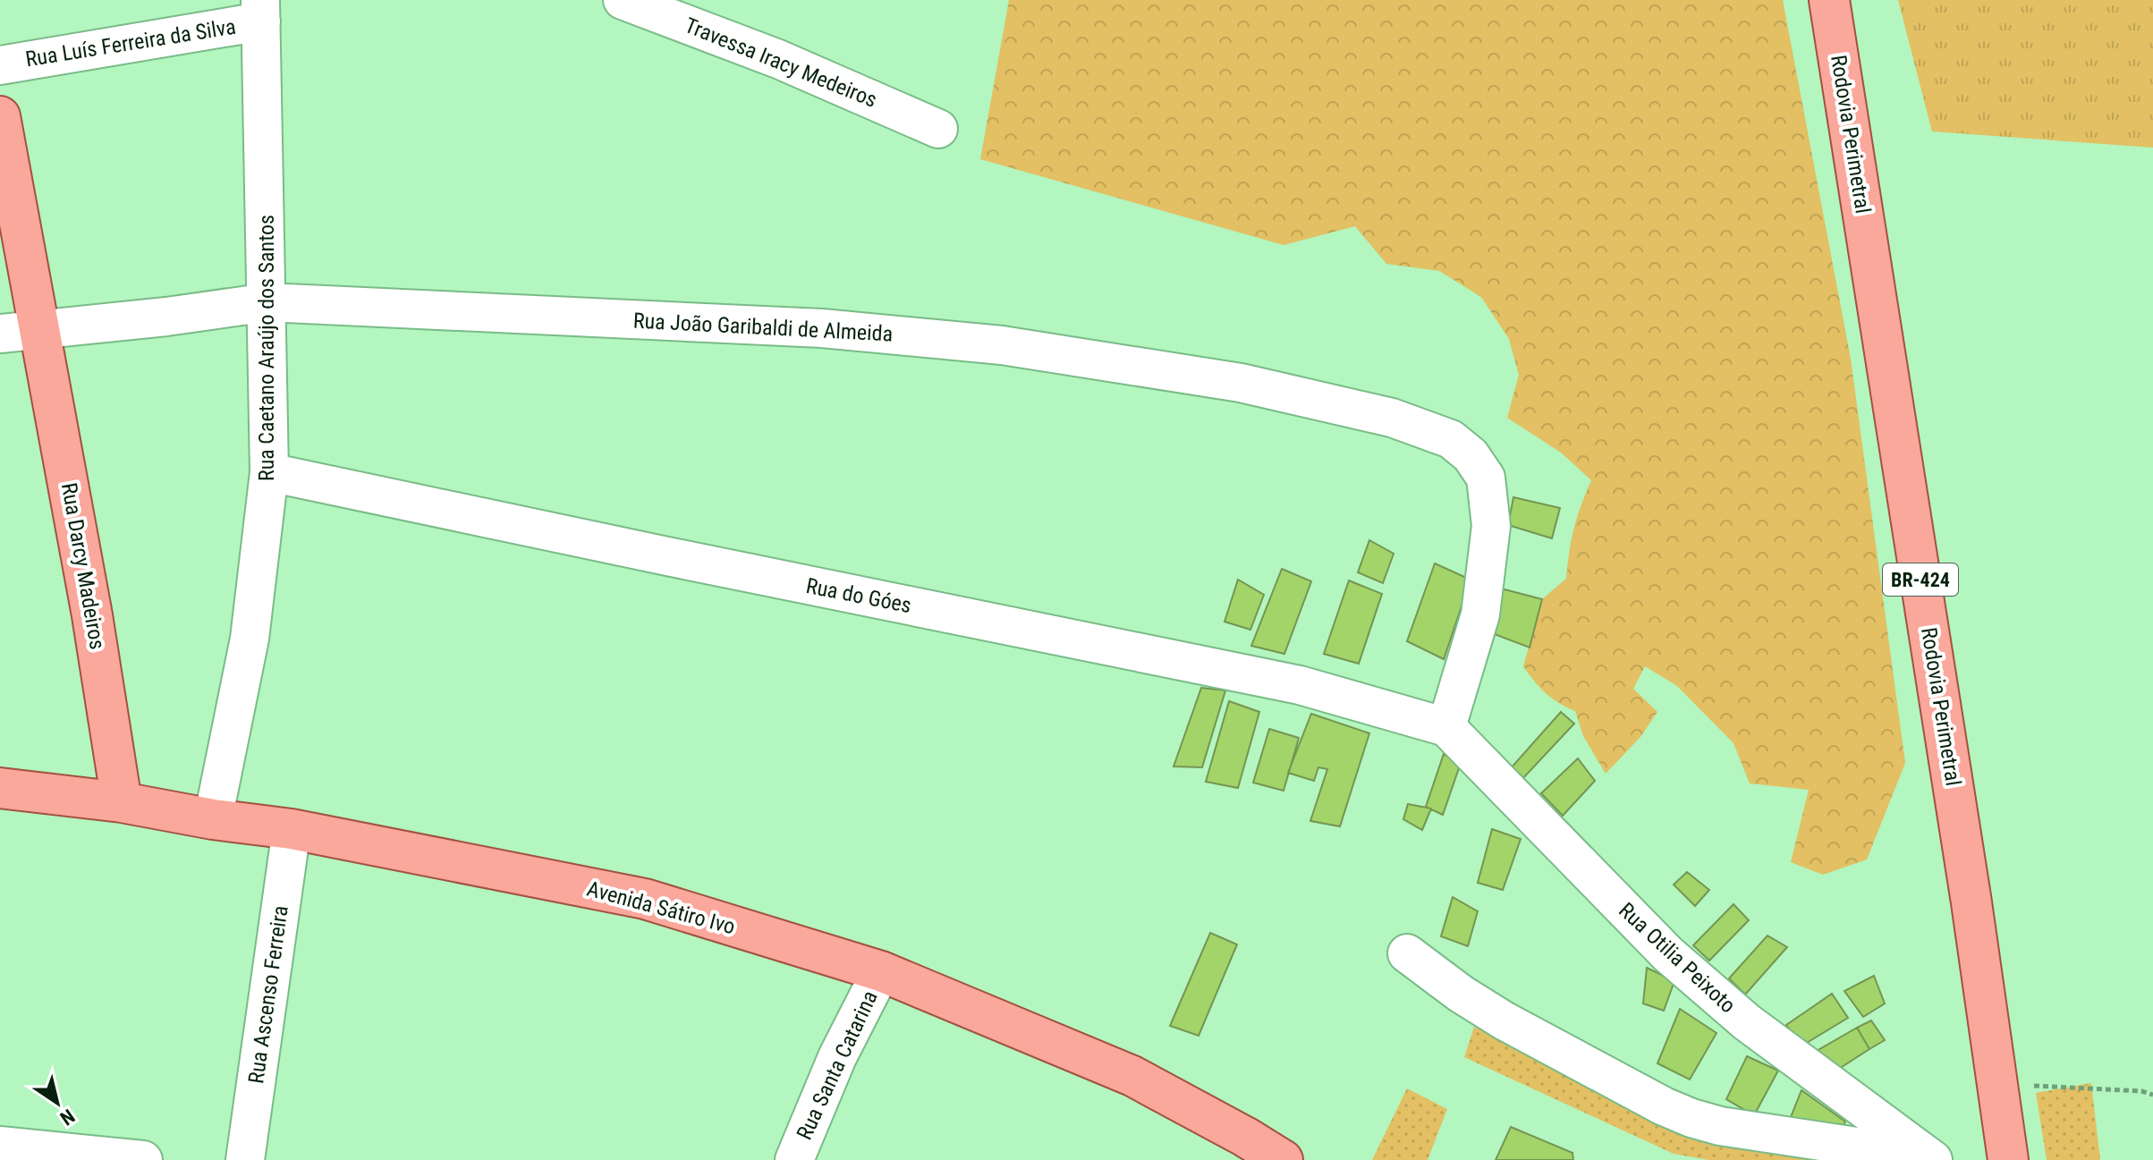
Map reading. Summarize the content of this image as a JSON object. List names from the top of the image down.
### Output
{
  "streets": {
    "main road": [
      "Rodovia Perimetral",
      "Rua Darcy Madeiros",
      "BR-424",
      "Avenida Sátiro Ivo"
    ],
    "street": [
      "Rua Luís Ferreira da Silva",
      "Travessa Iracy Medeiros",
      "Rua João Garibaldi de Almeida",
      "Rua Caetano Araújo dos Santos",
      "Rua do Góes",
      "Rua Otilia Peixoto",
      "Rua Ascenso Ferreira",
      "Rua Santa Catarina"
    ]
  },
  "crossings": [
    ["Rua Luís Ferreira da Silva", "Rua Caetano Araújo dos Santos"],
    ["Rua João Garibaldi de Almeida", "Rua Caetano Araújo dos Santos"],
    ["Rua João Garibaldi de Almeida", "Rua Darcy Madeiros"],
    ["Rua João Garibaldi de Almeida", "Rua do Góes"],
    ["Rua João Garibaldi de Almeida", "Rua Otilia Peixoto"],
    ["Rua Caetano Araújo dos Santos", "Rua do Góes"],
    ["Rua Caetano Araújo dos Santos", "Avenida Sátiro Ivo"],
    ["Rua Darcy Madeiros", "Avenida Sátiro Ivo"],
    ["Rua do Góes", "Rua Otilia Peixoto"],
    ["Avenida Sátiro Ivo", "Rua Ascenso Ferreira"],
    ["Avenida Sátiro Ivo", "Rua Santa Catarina"]
  ],
  "north": "bottom right"
}
